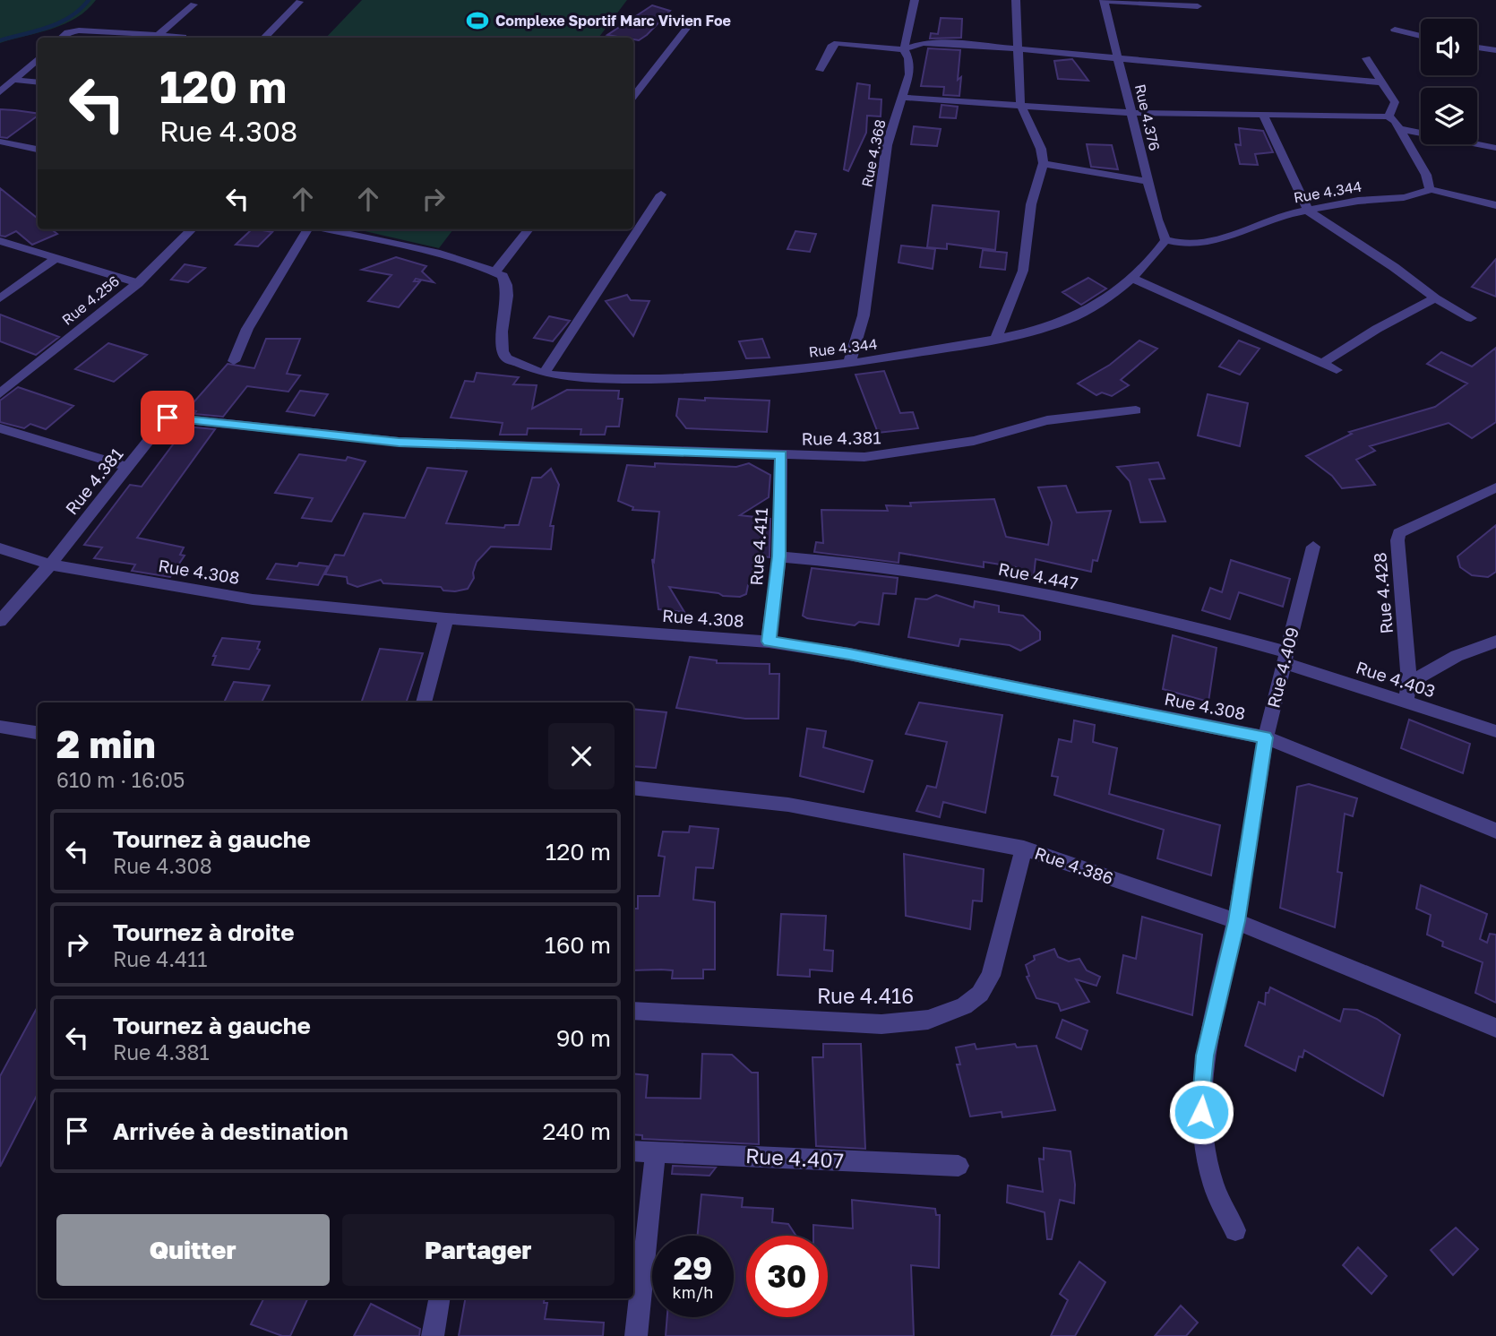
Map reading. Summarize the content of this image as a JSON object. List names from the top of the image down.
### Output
{
  "streets": {
    "street": [
      "Rue 4.376",
      "Rue 4.368",
      "Rue 4.344",
      "Rue 4.256",
      "Rue 4.381",
      "Rue 4.411",
      "Rue 4.308",
      "Rue 4.447",
      "Rue 4.428",
      "Rue 4.409",
      "Rue 4.403",
      "Rue 4.386",
      "Rue 4.416",
      "Rue 4.407"
    ]
  },
  "crossings": [
    ["Rue 4.376", "Rue 4.344"],
    ["Rue 4.368", "Rue 4.344"],
    ["Rue 4.381", "Rue 4.411"],
    ["Rue 4.381", "Rue 4.308"],
    ["Rue 4.411", "Rue 4.308"],
    ["Rue 4.411", "Rue 4.447"],
    ["Rue 4.308", "Rue 4.409"],
    ["Rue 4.447", "Rue 4.409"],
    ["Rue 4.447", "Rue 4.403"],
    ["Rue 4.409", "Rue 4.403"],
    ["Rue 4.409", "Rue 4.386"],
    ["Rue 4.386", "Rue 4.416"]
  ],
  "places": {
    "sports": ["Complexe Sportif Marc Vivien Foe"]
  },
  "page": {
    "turn": ["120 m", "Rue 4.308"],
    "heading": ["2 min", "610 m · 16:05"],
    "list": [
      {
        "name": "Tournez à gauche",
        "note": "Rue 4.308",
        "value": "120 m"
      },
      {
        "name": "Tournez à droite",
        "note": "Rue 4.411",
        "value": "160 m"
      },
      {
        "name": "Tournez à gauche",
        "note": "Rue 4.381",
        "value": "90 m"
      },
      {
        "name": "Arrivée à destination",
        "value": "240 m"
      }
    ],
    "buttons": ["Quitter", "Partager"],
    "speed": "29 km/h",
    "limit": "30"
  }
}
